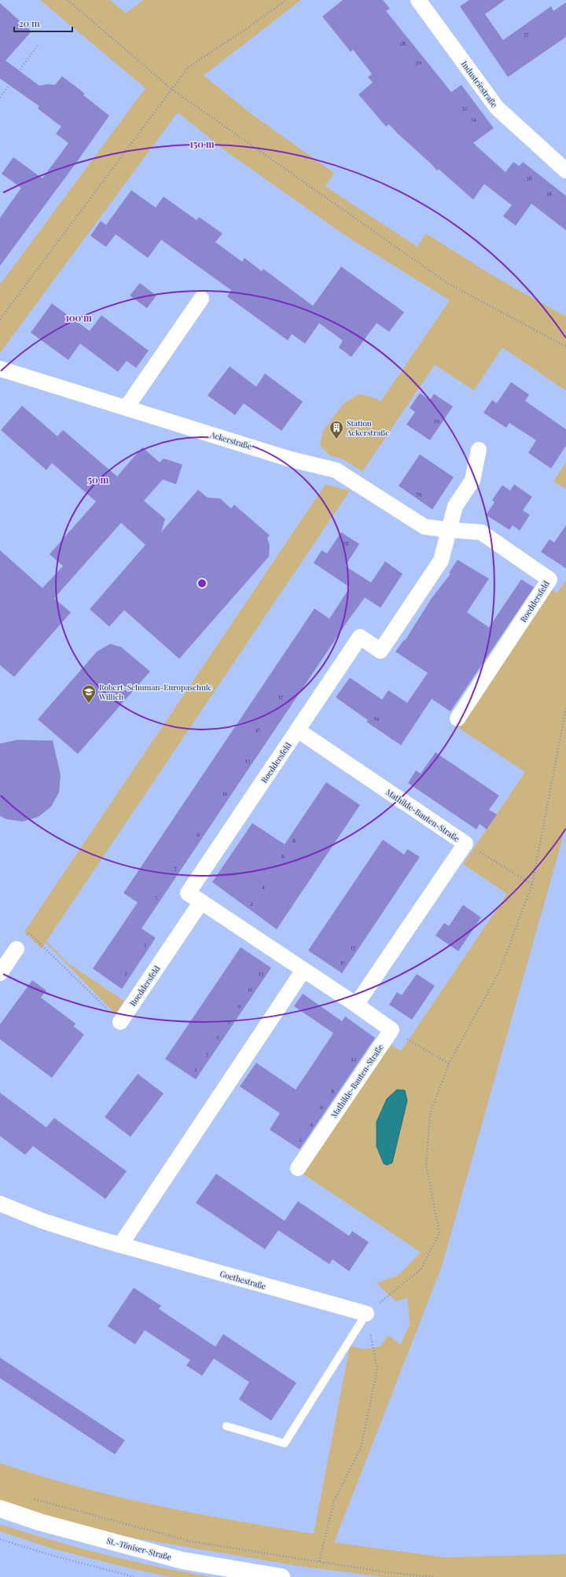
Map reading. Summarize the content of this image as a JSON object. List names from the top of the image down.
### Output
{
  "streets": {
    "main road": ["St.-Töniser-Straße"],
    "street": [
      "Industriestraße",
      "Ackerstraße",
      "Roeddersfeld",
      "Mathilde-Bauten-Straße",
      "Goethestraße"
    ]
  },
  "crossings": [
    ["Ackerstraße", "Roeddersfeld"],
    ["Roeddersfeld", "Mathilde-Bauten-Straße"]
  ],
  "places": {
    "building": ["Station Ackerstraße"],
    "school or university": ["Robert-Schuman-Europaschule Willich"]
  },
  "house_numbers": [
    "37",
    "28",
    "30",
    "32",
    "34",
    "36",
    "38",
    "29",
    "79",
    "78",
    "17",
    "14",
    "15",
    "13",
    "11",
    "9",
    "8",
    "6",
    "7",
    "4",
    "5",
    "2",
    "3",
    "17",
    "15",
    "1",
    "13",
    "11",
    "9",
    "7",
    "5",
    "3",
    "12",
    "1",
    "8",
    "6",
    "4",
    "2"
  ],
  "scale_bar": "20 m",
  "rings": ["150 m", "100 m", "50 m"]
}
